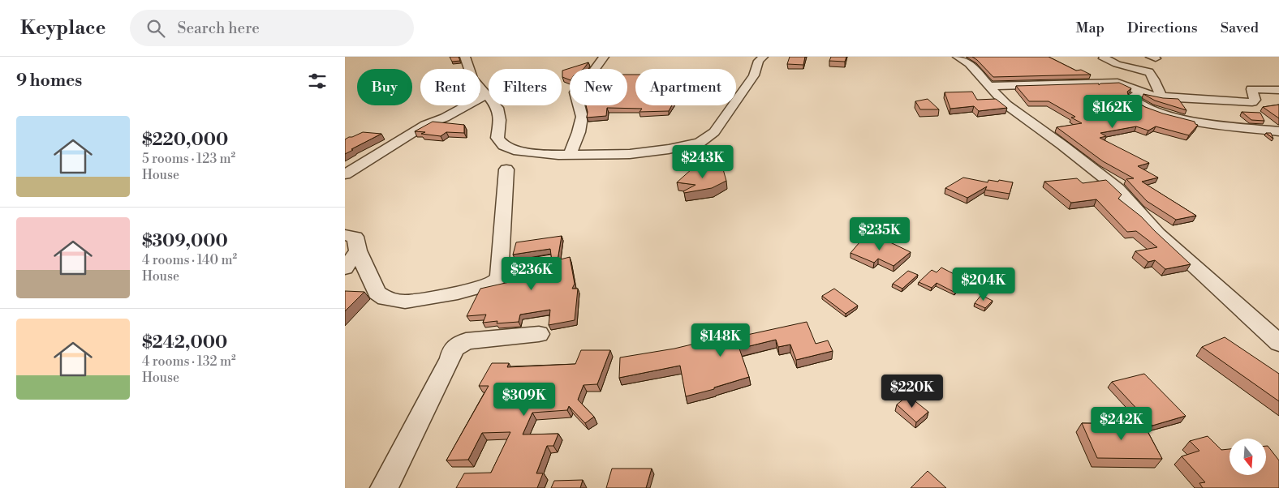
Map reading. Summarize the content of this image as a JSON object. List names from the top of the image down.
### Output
{
  "north": "bottom",
  "page": {
    "header": "Keyplace",
    "search": "Search here",
    "nav": ["Map", "Directions", "Saved"],
    "heading": "9 homes",
    "chip": [
      "Buy",
      "Rent",
      "Filters",
      "New",
      "Apartment"
    ],
    "price": [
      "$162K",
      "$243K",
      "$235K",
      "$236K",
      "$204K",
      "$148K",
      "$220K",
      "$309K",
      "$242K"
    ],
    "list": [
      {
        "name": "$220,000",
        "note": "5 rooms · 123 m² · House"
      },
      {
        "name": "$309,000",
        "note": "4 rooms · 140 m² · House"
      },
      {
        "name": "$242,000",
        "note": "4 rooms · 132 m² · House"
      }
    ]
  }
}
